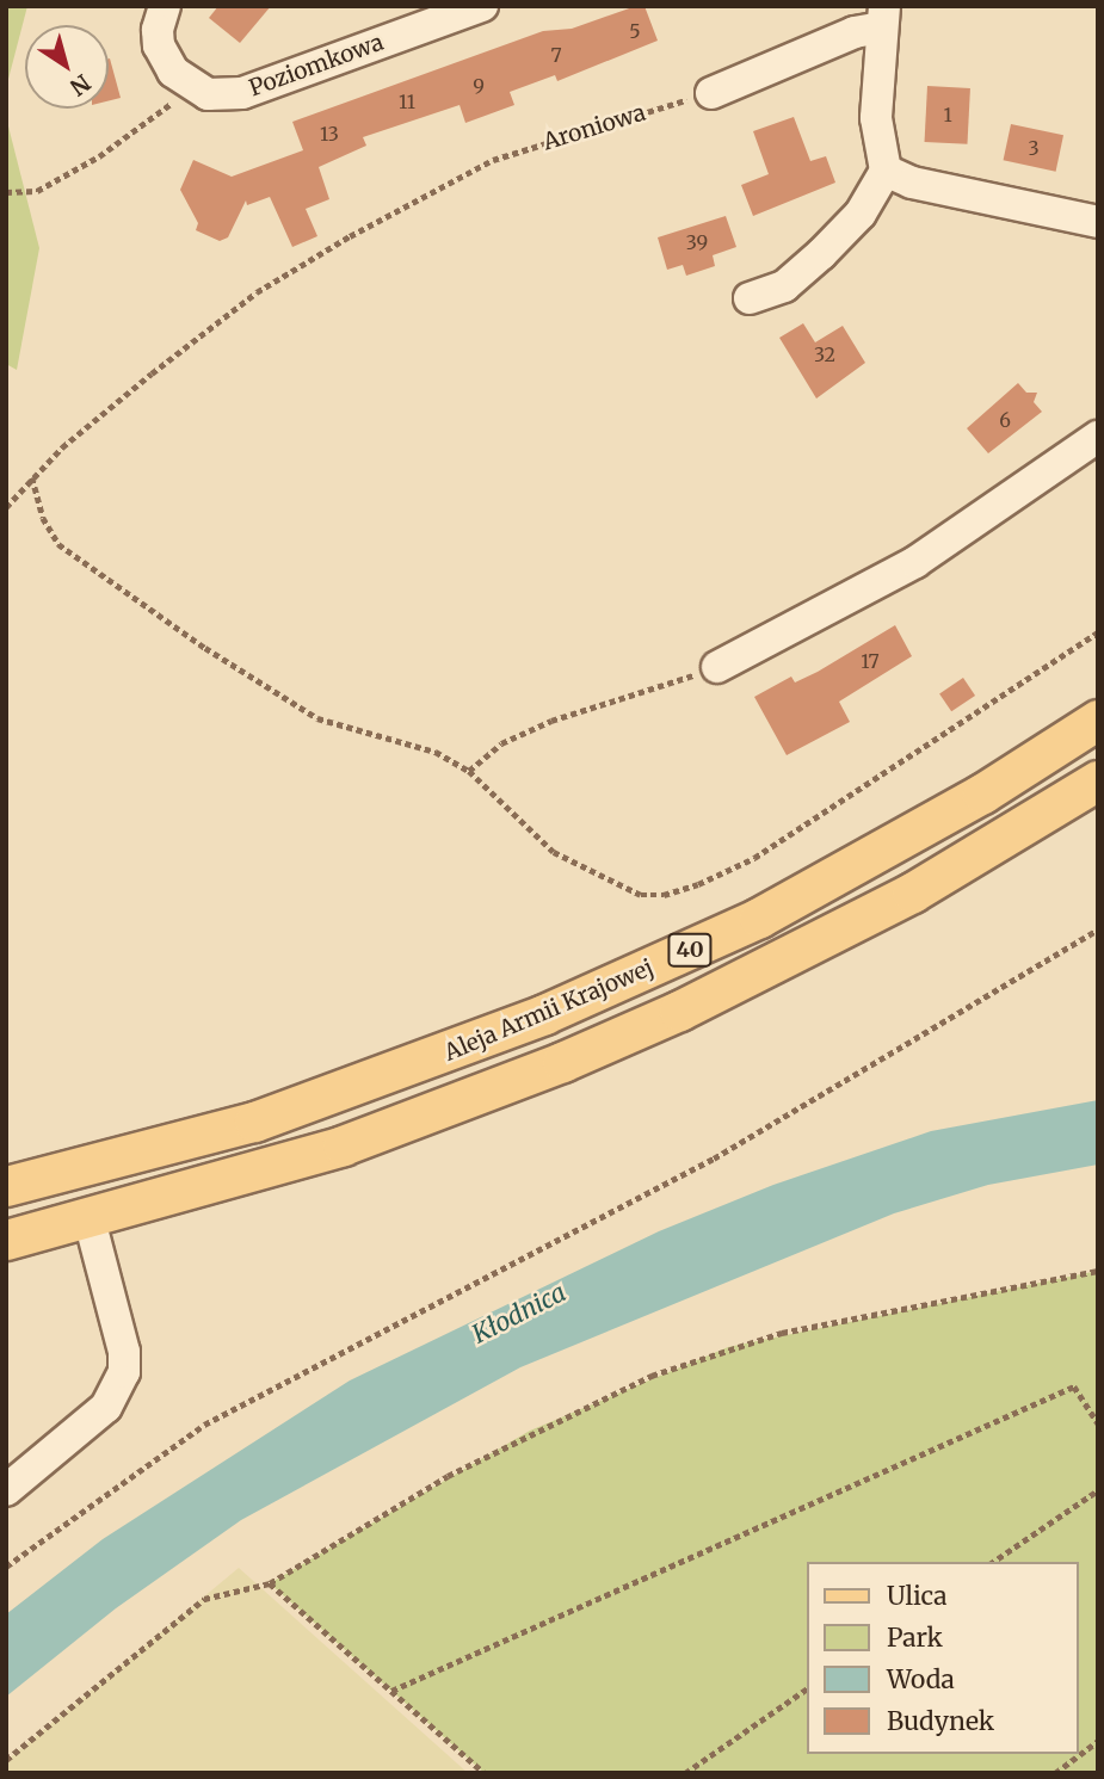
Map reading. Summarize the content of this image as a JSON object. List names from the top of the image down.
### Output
{
  "streets": {
    "main road": ["40", "Aleja Armii Krajowej"],
    "street": ["Poziomkowa"],
    "path": ["Aroniowa"]
  },
  "water": ["Kłodnica"],
  "house_numbers": [
    "5",
    "7",
    "9",
    "11",
    "1",
    "13",
    "3",
    "39",
    "32",
    "6",
    "17"
  ],
  "legend": [
    "Ulica",
    "Park",
    "Woda",
    "Budynek"
  ],
  "north": "bottom right"
}
